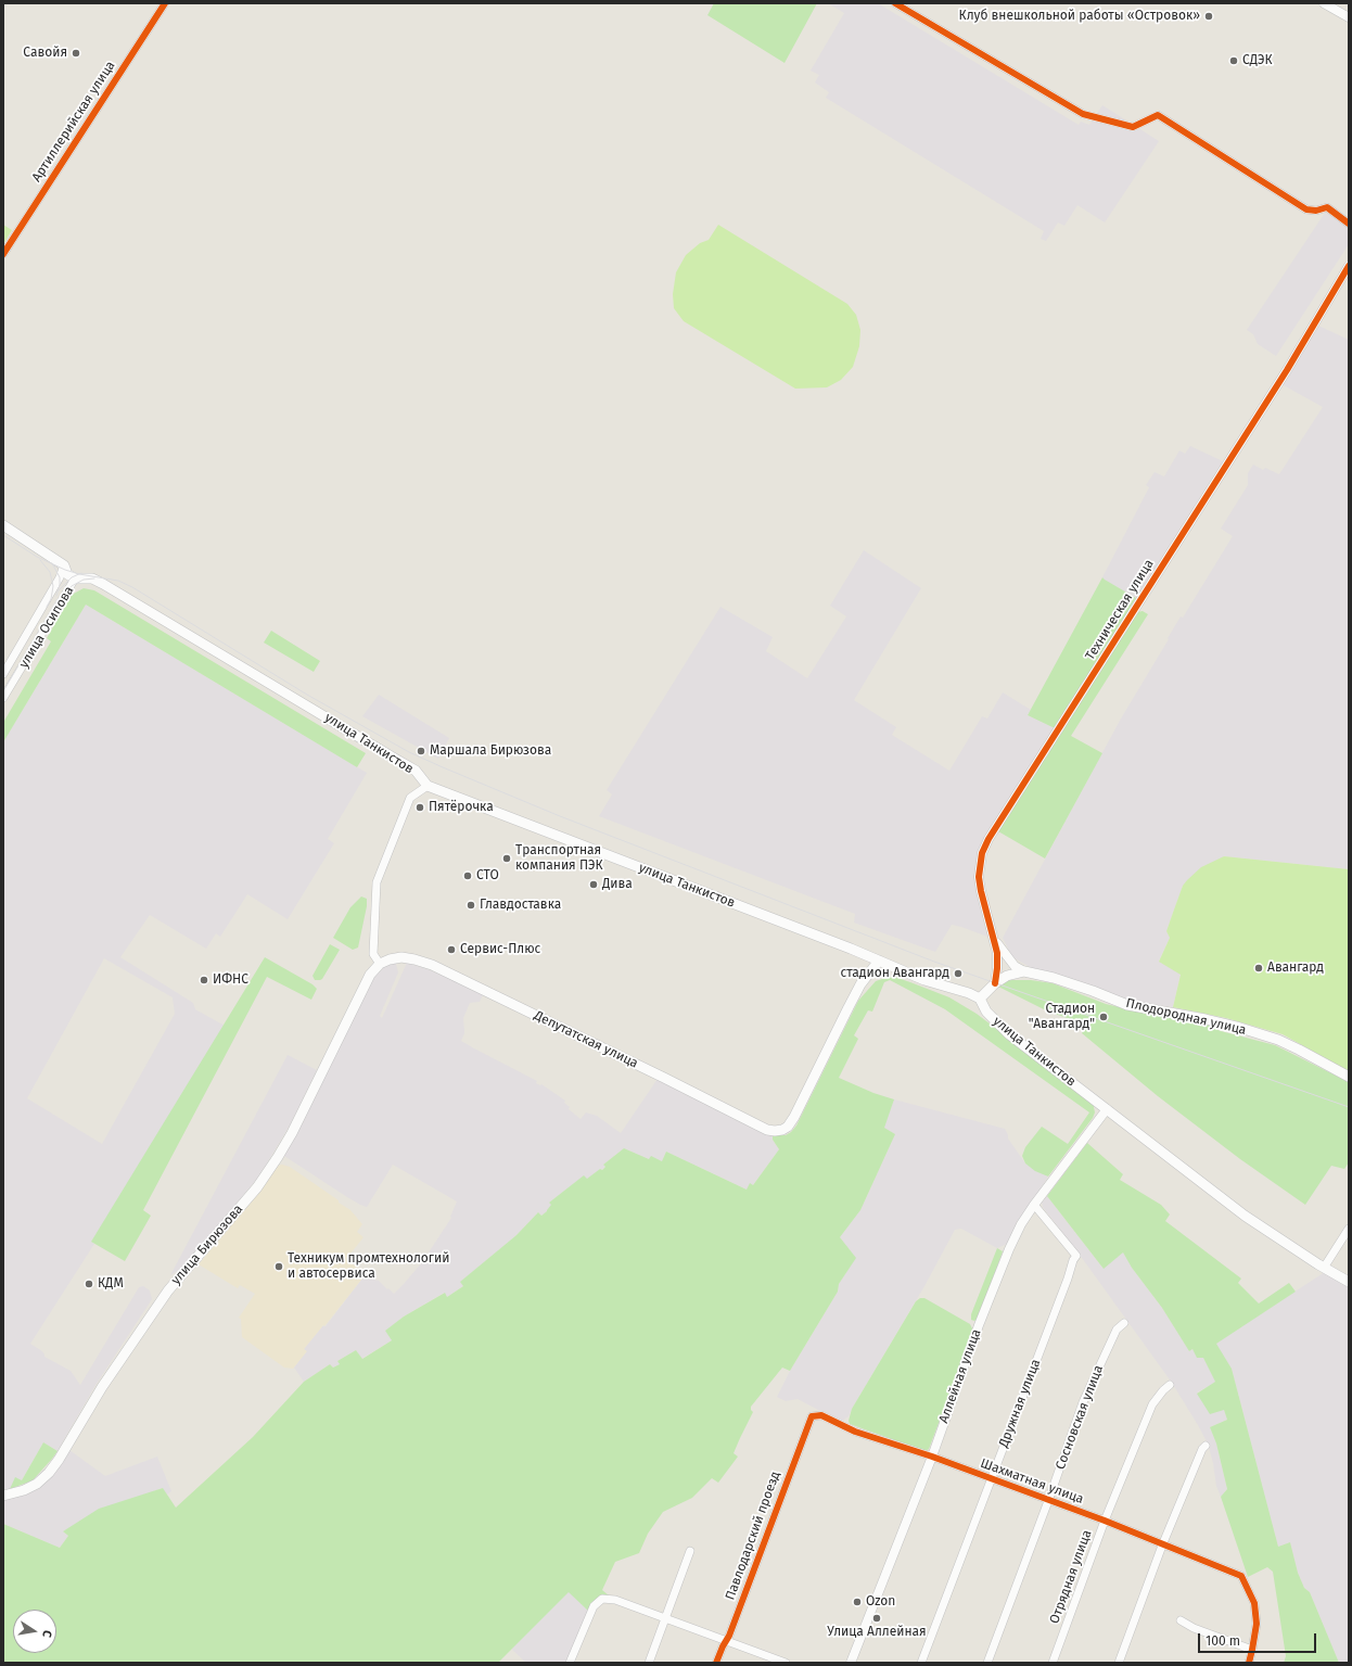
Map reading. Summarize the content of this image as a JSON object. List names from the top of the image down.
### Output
{
  "streets": {
    "main road": [
      "улица Танкистов",
      "Плодородная улица",
      "Депутатская улица",
      "улица Бирюзова"
    ],
    "street": [
      "Артиллерийская улица",
      "Техническая улица",
      "улица Осипова",
      "Аллейная улица",
      "Дружная улица",
      "Сосновская улица",
      "Шахматная улица",
      "Павлодарский проезд",
      "Отрядная улица"
    ]
  },
  "crossings": [
    ["Техническая улица", "Плодородная улица"],
    ["улица Осипова", "улица Танкистов"],
    ["улица Танкистов", "Плодородная улица"],
    ["улица Танкистов", "Депутатская улица"],
    ["улица Танкистов", "Аллейная улица"],
    ["Депутатская улица", "улица Бирюзова"],
    ["Аллейная улица", "Дружная улица"],
    ["Аллейная улица", "Шахматная улица"],
    ["Дружная улица", "Шахматная улица"],
    ["Сосновская улица", "Шахматная улица"],
    ["Шахматная улица", "Павлодарский проезд"],
    ["Шахматная улица", "Отрядная улица"]
  ],
  "places": [
    "Клуб внешкольной работы «Островок»",
    "Савойя",
    "СДЭК",
    "Маршала Бирюзова",
    "Пятёрочка",
    "Транспортная компания ПЭК",
    "СТО",
    "Дива",
    "Главдоставка",
    "Сервис-Плюс",
    "Авангард",
    "стадион Авангард",
    "ИФНС",
    "Стадион \"Авангард\"",
    "Техникум промтехнологий и автосервиса",
    "КДМ",
    "Ozon",
    "Улица Аллейная"
  ],
  "scale_bar": "100 m",
  "north": "right"
}
